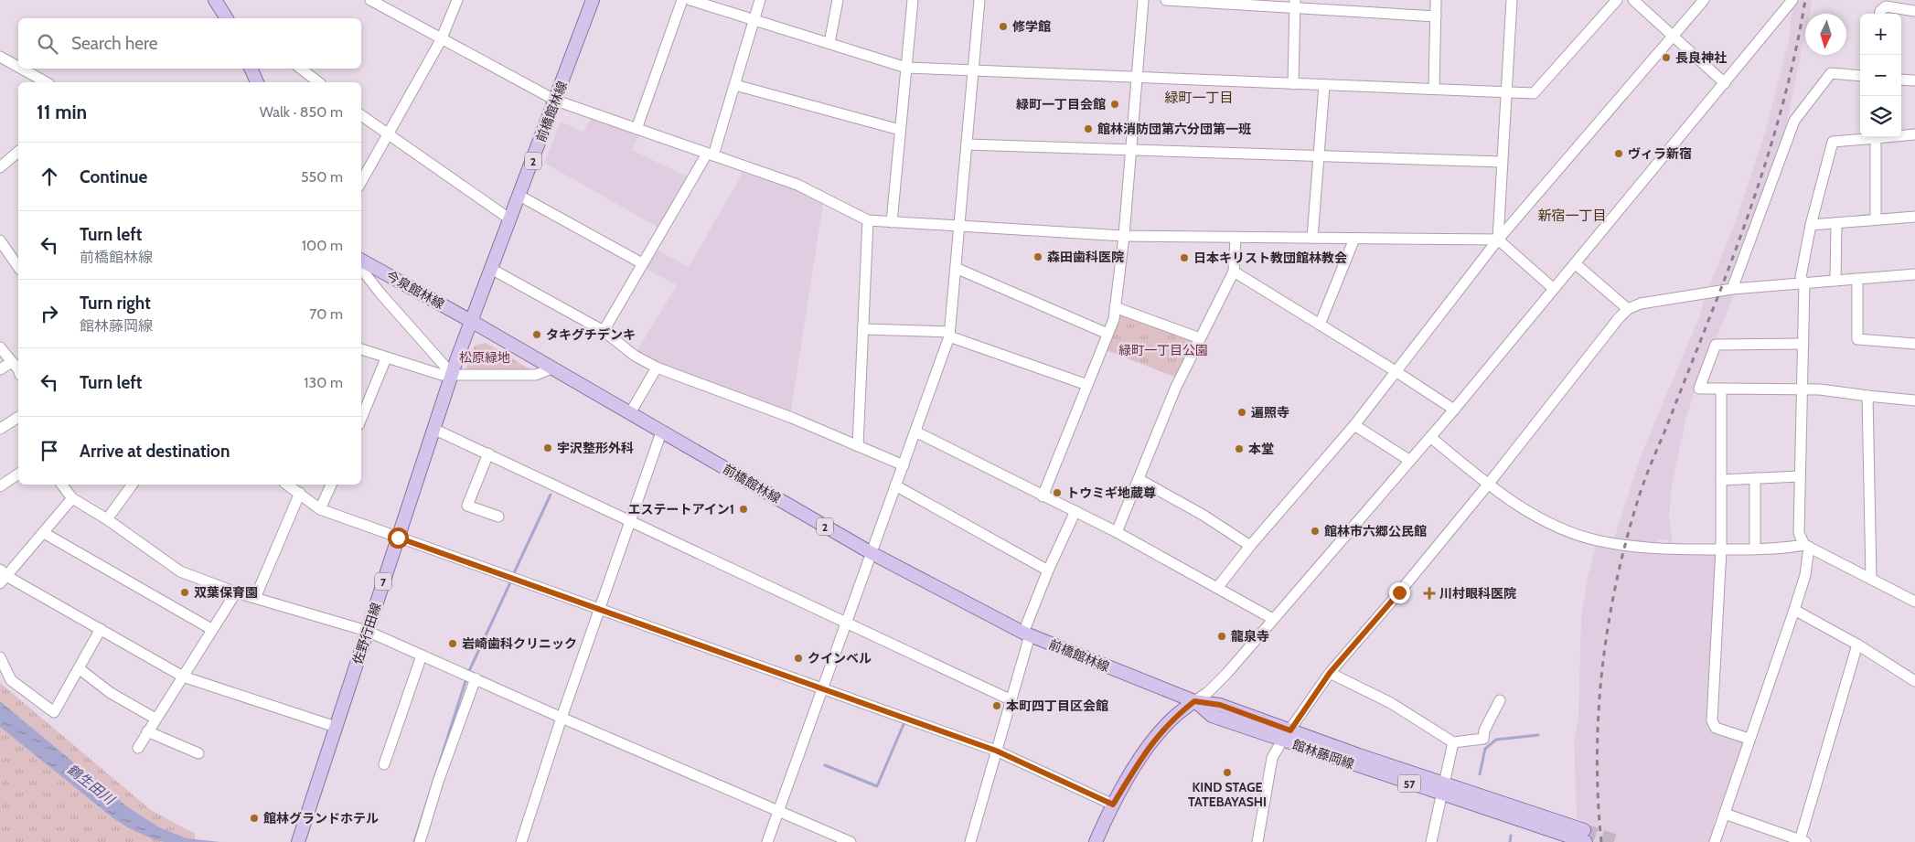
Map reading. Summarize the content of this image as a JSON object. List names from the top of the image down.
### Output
{
  "streets": {
    "main road": [
      "前橋館林線",
      "2",
      "今泉館林線",
      "7",
      "佐野行田線",
      "館林藤岡線",
      "57"
    ]
  },
  "crossings": [
    ["前橋館林線", "今泉館林線"],
    ["前橋館林線", "佐野行田線"],
    ["前橋館林線", "館林藤岡線"],
    ["今泉館林線", "佐野行田線"]
  ],
  "districts": ["緑町一丁目", "新宿一丁目"],
  "water": ["鶴生田川"],
  "parks": ["緑町一丁目公園", "松原緑地"],
  "places": {
    "other": [
      "修学館",
      "長良神社",
      "緑町一丁目会館",
      "館林消防団第六分団第一班",
      "ヴィラ新宿",
      "森田歯科医院",
      "日本キリスト教団館林教会",
      "タキグチデンキ",
      "遍照寺",
      "宇沢整形外科",
      "本堂",
      "トウミギ地蔵尊",
      "エステートアイン1",
      "館林市六郷公民館",
      "双葉保育園",
      "龍泉寺",
      "岩崎歯科クリニック",
      "クインベル",
      "本町四丁目区会館",
      "KIND STAGE TATEBAYASHI",
      "館林グランドホテル"
    ],
    "health": ["川村眼科医院"]
  },
  "north": "bottom",
  "page": {
    "map_buttons": ["+", "−"],
    "search": "Search here",
    "heading": ["11 min", "Walk · 850 m"],
    "list": [
      ["Continue", "550 m"],
      ["Turn left", "前橋館林線", "100 m"],
      ["Turn right", "館林藤岡線", "70 m"],
      ["Turn left", "130 m"],
      "Arrive at destination"
    ]
  }
}
